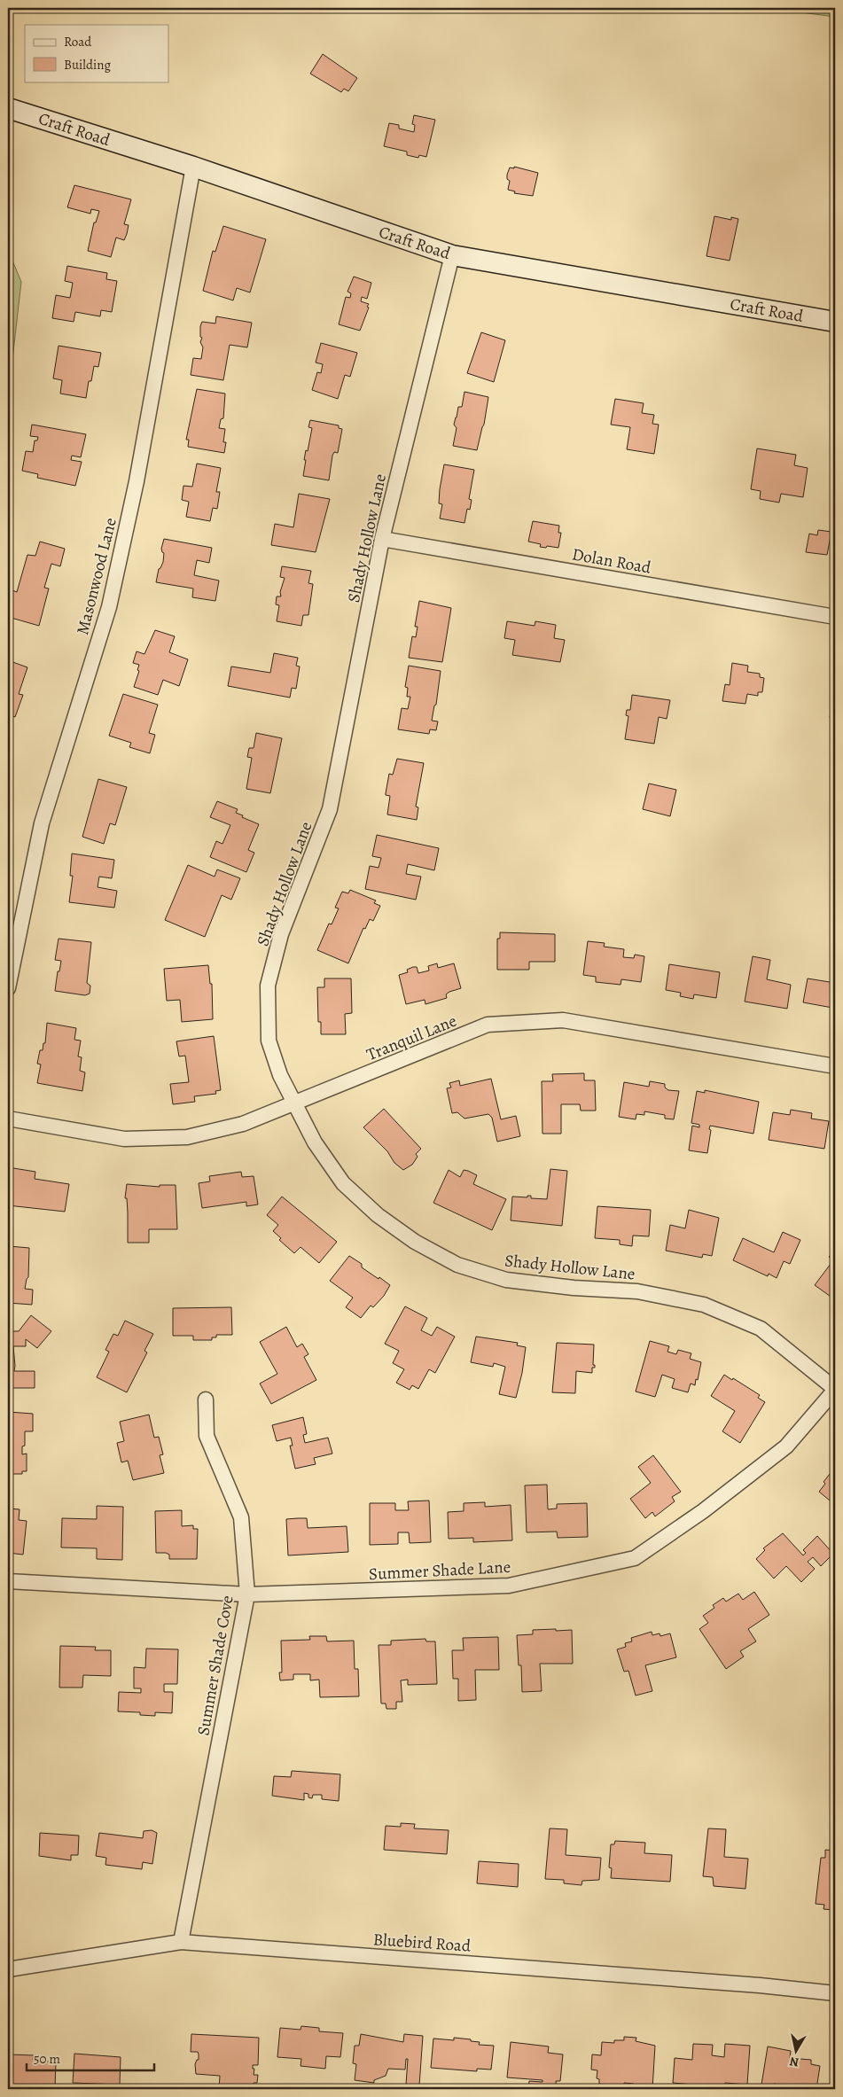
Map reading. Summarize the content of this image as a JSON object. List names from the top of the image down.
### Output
{
  "streets": {
    "street": [
      "Craft Road",
      "Shady Hollow Lane",
      "Dolan Road",
      "Masonwood Lane",
      "Tranquil Lane",
      "Summer Shade Lane",
      "Summer Shade Cove",
      "Bluebird Road"
    ]
  },
  "crossings": [
    ["Craft Road", "Shady Hollow Lane"],
    ["Craft Road", "Masonwood Lane"],
    ["Shady Hollow Lane", "Dolan Road"],
    ["Shady Hollow Lane", "Tranquil Lane"],
    ["Shady Hollow Lane", "Summer Shade Lane"],
    ["Summer Shade Lane", "Summer Shade Cove"],
    ["Summer Shade Cove", "Bluebird Road"]
  ],
  "legend": ["Road", "Building"],
  "scale_bar": "50 m",
  "north": "bottom"
}
